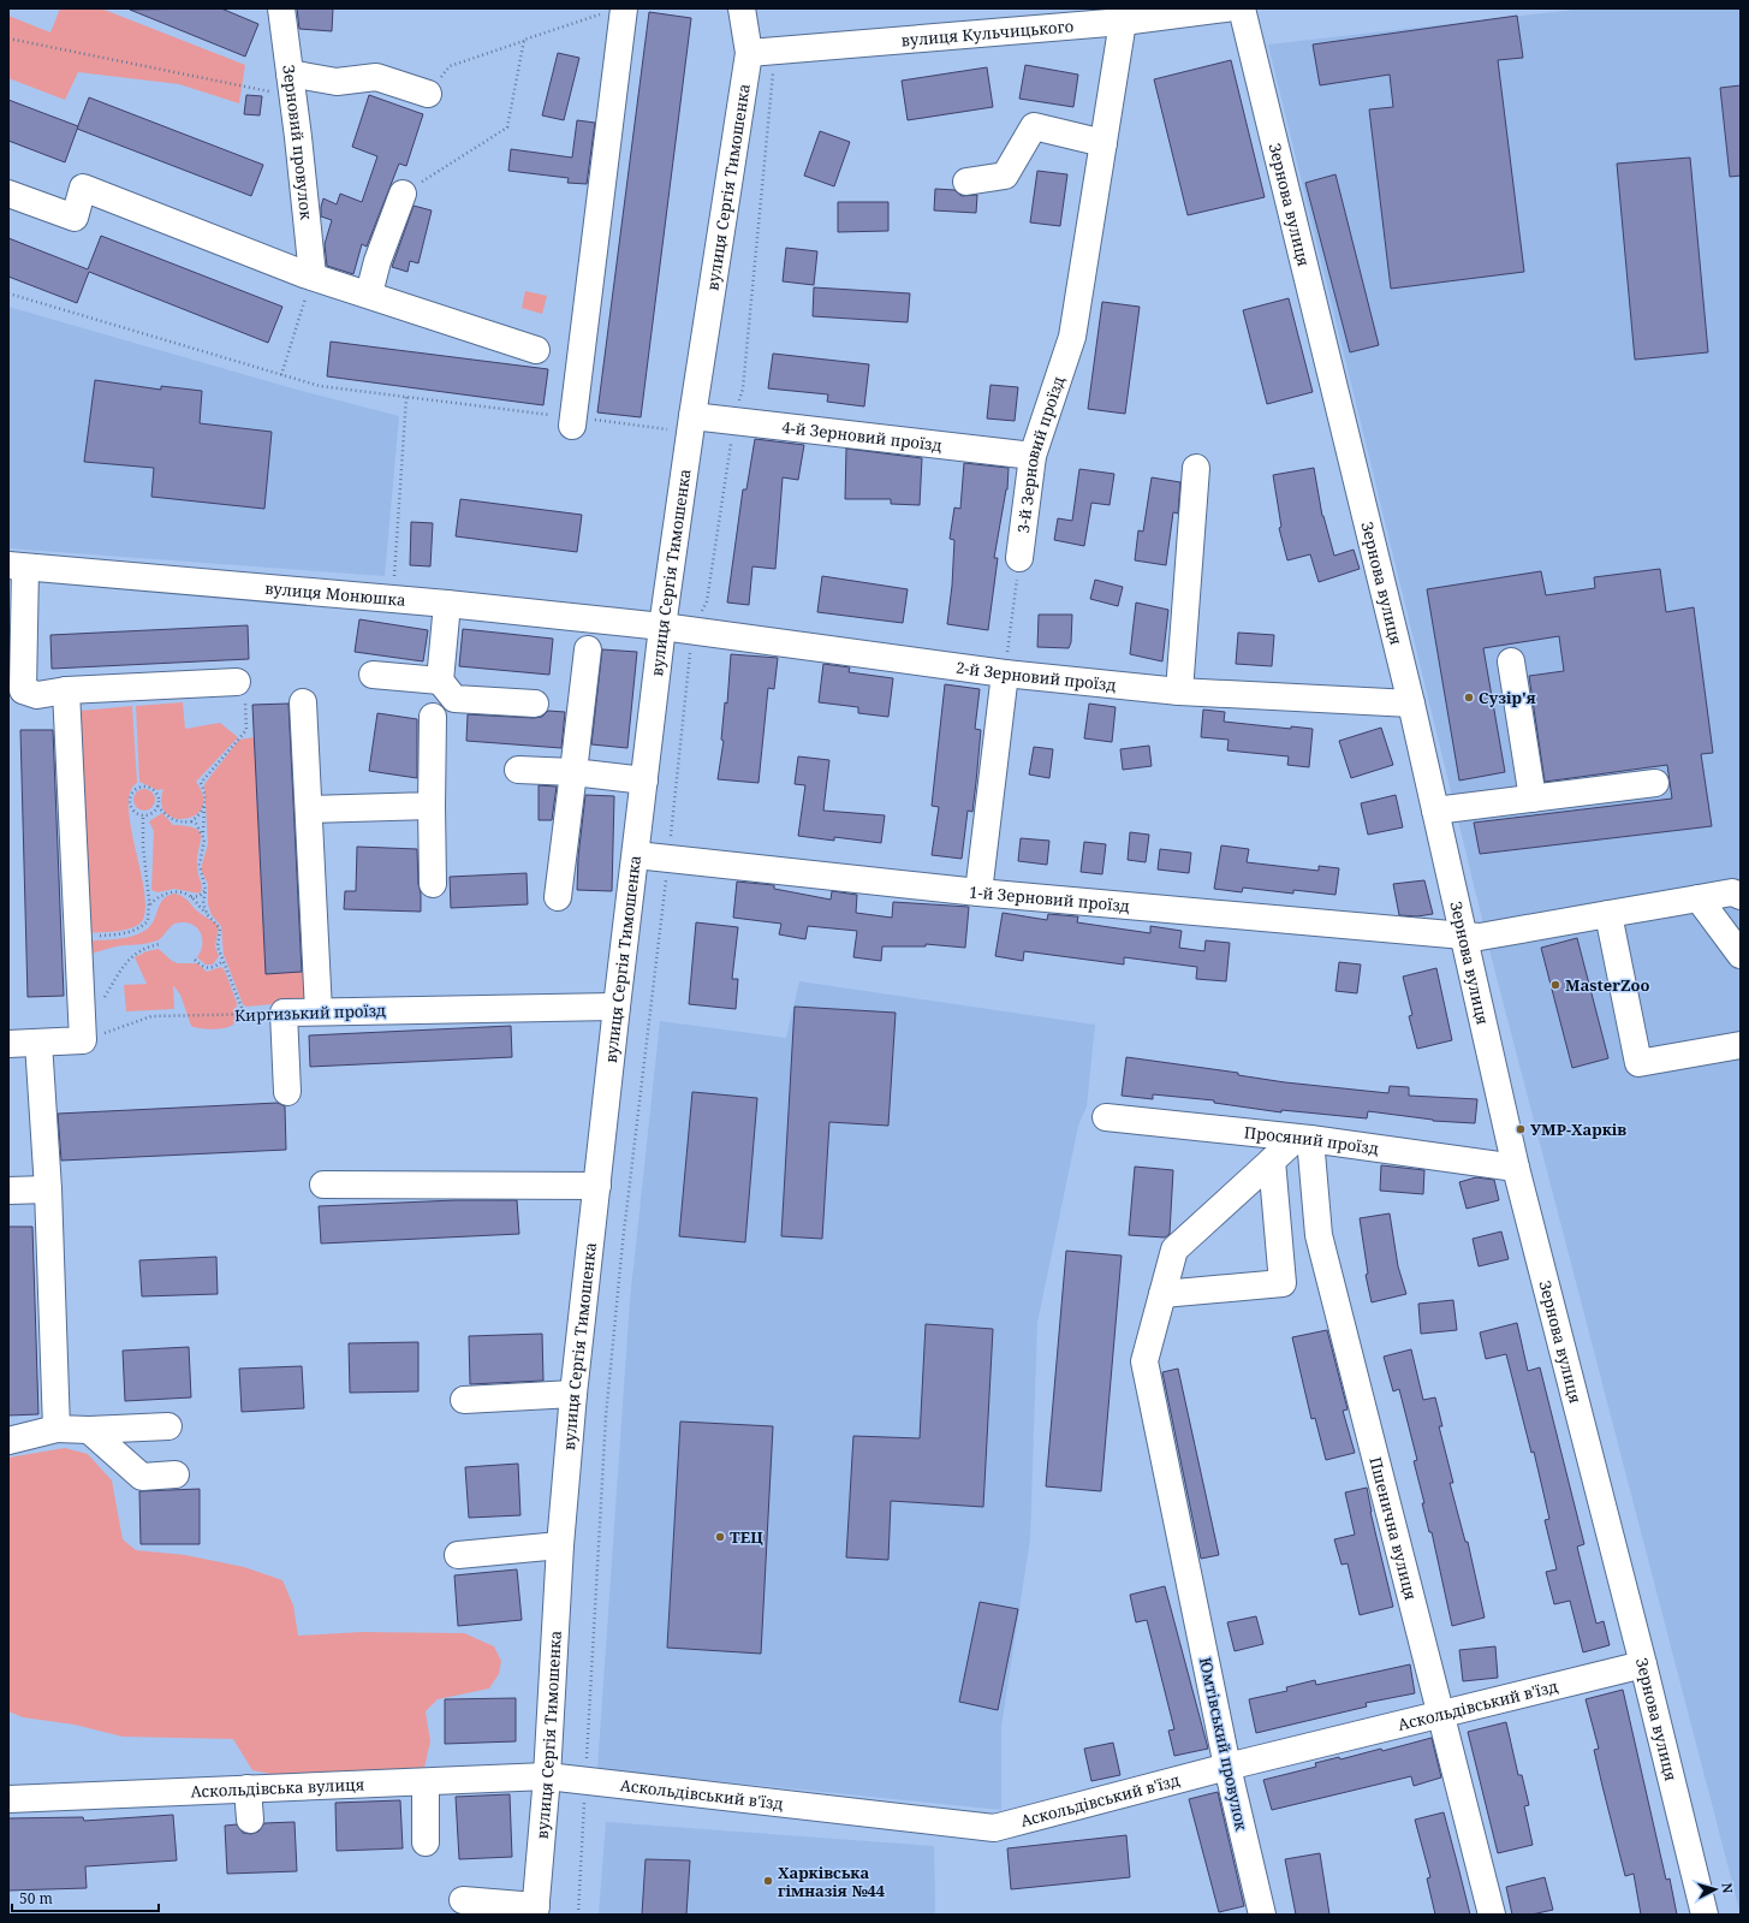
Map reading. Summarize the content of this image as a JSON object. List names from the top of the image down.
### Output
{
  "streets": {
    "street": [
      "вулиця Кульчицького",
      "Зерновий провулок",
      "вулиця Сергія Тимошенка",
      "Зернова вулиця",
      "4-й Зерновий проїзд",
      "3-й Зерновий проїзд",
      "вулиця Монюшка",
      "2-й Зерновий проїзд",
      "1-й Зерновий проїзд",
      "Киргизький проїзд",
      "Просяний проїзд",
      "Пшенична вулиця",
      "Аскольдівський в'їзд",
      "Юмтівський провулок",
      "Аскольдівська вулиця"
    ]
  },
  "crossings": [
    ["вулиця Кульчицького", "вулиця Сергія Тимошенка"],
    ["вулиця Кульчицького", "3-й Зерновий проїзд"],
    ["вулиця Сергія Тимошенка", "4-й Зерновий проїзд"],
    ["вулиця Сергія Тимошенка", "вулиця Монюшка"],
    ["вулиця Сергія Тимошенка", "2-й Зерновий проїзд"],
    ["вулиця Сергія Тимошенка", "1-й Зерновий проїзд"],
    ["вулиця Сергія Тимошенка", "Киргизький проїзд"],
    ["вулиця Сергія Тимошенка", "Аскольдівський в'їзд"],
    ["вулиця Сергія Тимошенка", "Аскольдівська вулиця"],
    ["Зернова вулиця", "2-й Зерновий проїзд"],
    ["Зернова вулиця", "1-й Зерновий проїзд"],
    ["Зернова вулиця", "Просяний проїзд"],
    ["Зернова вулиця", "Аскольдівський в'їзд"],
    ["4-й Зерновий проїзд", "3-й Зерновий проїзд"],
    ["вулиця Монюшка", "2-й Зерновий проїзд"],
    ["Просяний проїзд", "Пшенична вулиця"],
    ["Просяний проїзд", "Юмтівський провулок"],
    ["Пшенична вулиця", "Аскольдівський в'їзд"],
    ["Пшенична вулиця", "Юмтівський провулок"],
    ["Аскольдівський в'їзд", "Юмтівський провулок"],
    ["Аскольдівський в'їзд", "Аскольдівська вулиця"]
  ],
  "places": [
    "Сузір'я",
    "MasterZoo",
    "УМР-Харків",
    "ТЕЦ",
    "Харківська гімназія №44"
  ],
  "scale_bar": "50 m",
  "north": "right"
}
